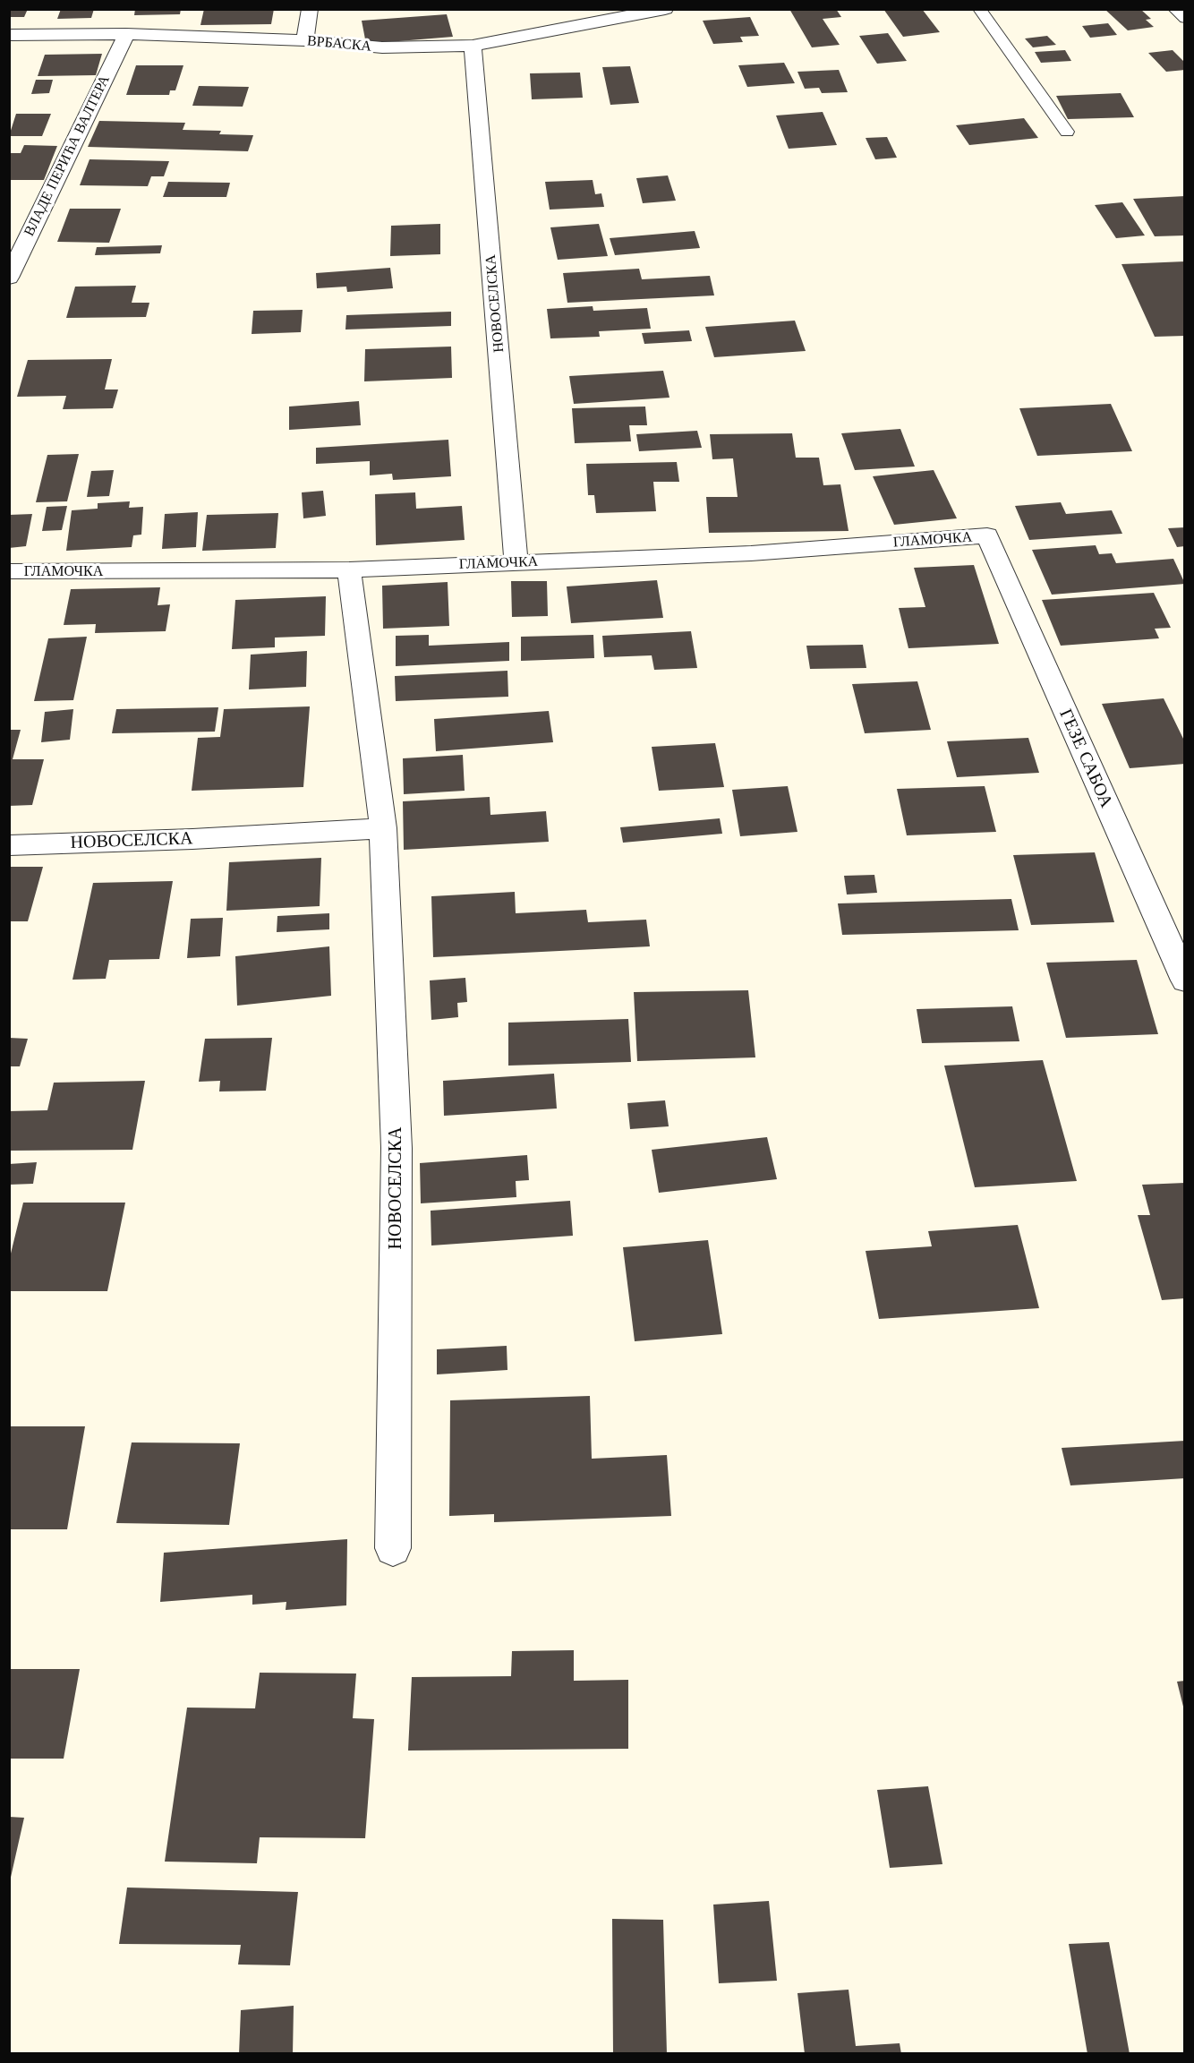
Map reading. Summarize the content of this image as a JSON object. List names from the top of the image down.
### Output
{
  "streets": {
    "street": [
      "ВРБАСКА",
      "ВЛАДЕ ПЕРИЋА ВАЛТЕРА",
      "НОВОСЕЛСКА",
      "ГЛАМОЧКА",
      "ГЕЗЕ САБОА"
    ]
  },
  "crossings": [
    ["ВРБАСКА", "ВЛАДЕ ПЕРИЋА ВАЛТЕРА"],
    ["ВРБАСКА", "НОВОСЕЛСКА"],
    ["НОВОСЕЛСКА", "ГЛАМОЧКА"],
    ["ГЛАМОЧКА", "ГЕЗЕ САБОА"]
  ]
}
